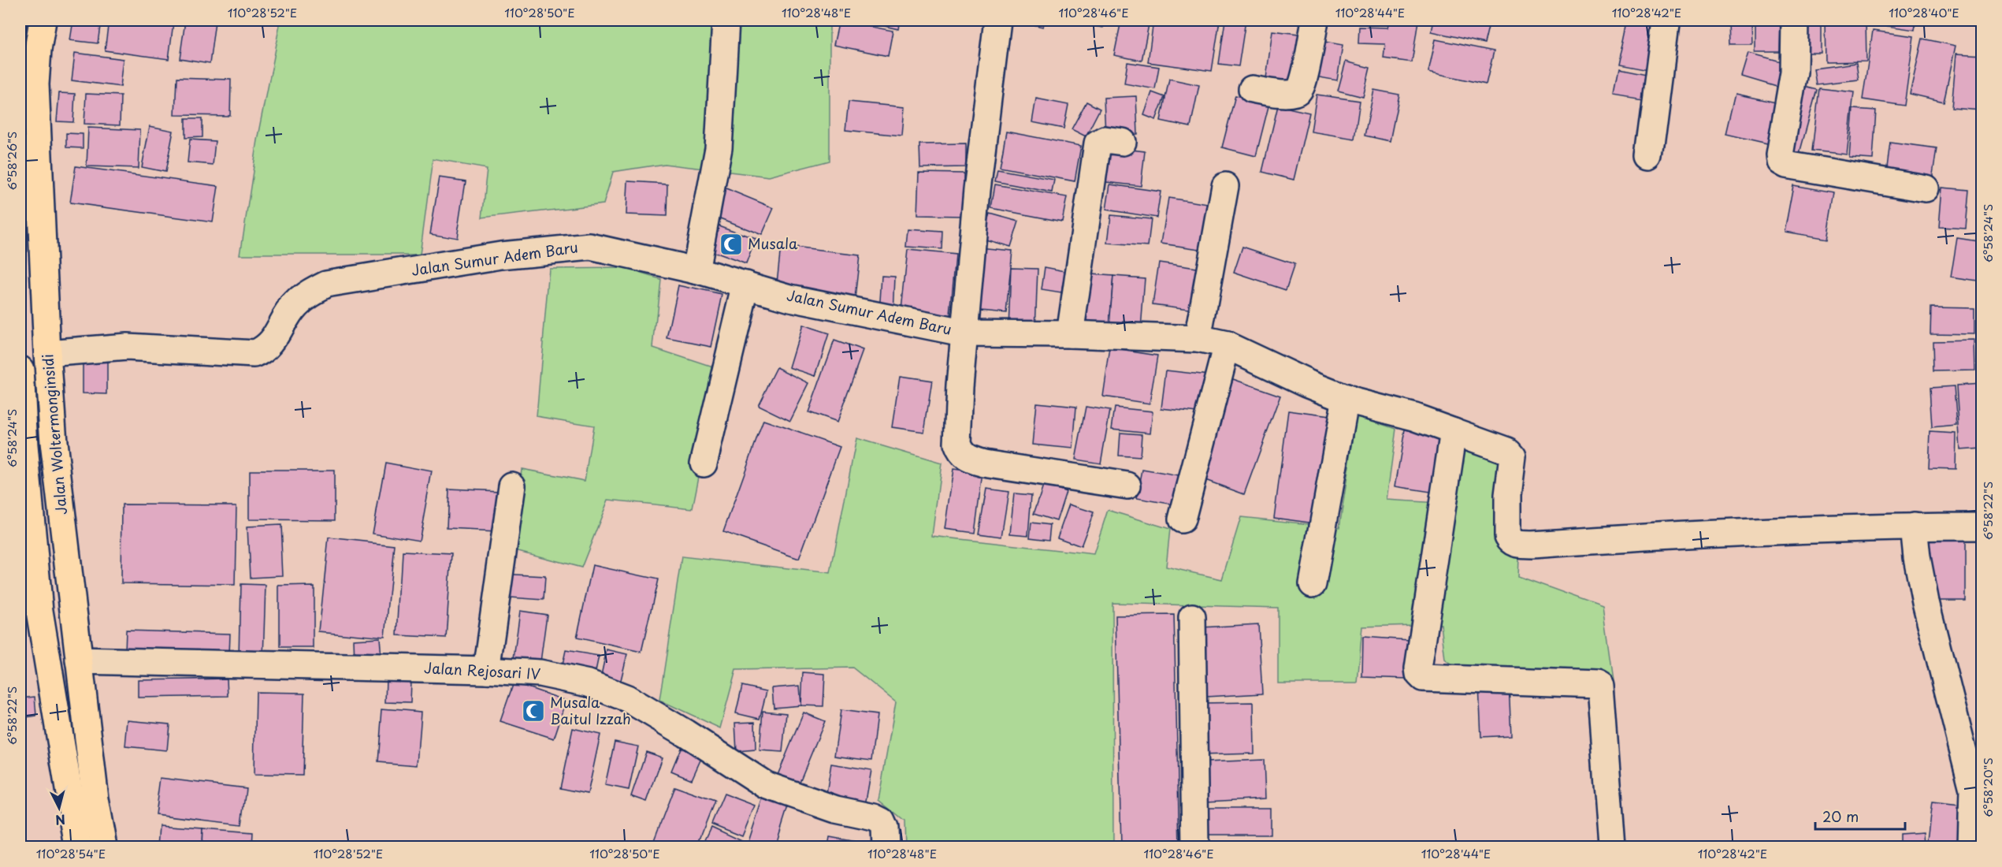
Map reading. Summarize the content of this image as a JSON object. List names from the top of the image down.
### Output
{
  "streets": {
    "main road": ["Jalan Woltermonginsidi"],
    "street": ["Jalan Sumur Adem Baru", "Jalan Rejosari IV"]
  },
  "crossings": [
    ["Jalan Sumur Adem Baru", "Jalan Woltermonginsidi"],
    ["Jalan Woltermonginsidi", "Jalan Rejosari IV"]
  ],
  "places": {
    "mosque": ["Musala", "Musala Baitul Izzah"]
  },
  "scale_bar": "20 m",
  "north": "bottom",
  "coordinates": [
    "110°28'52\"E",
    "110°28'50\"E",
    "110°28'48\"E",
    "110°28'46\"E",
    "110°28'44\"E",
    "110°28'42\"E",
    "110°28'40\"E",
    "6°58'26\"S",
    "6°58'24\"S",
    "6°58'22\"S",
    "6°58'20\"S",
    "110°28'54\"E"
  ]
}
